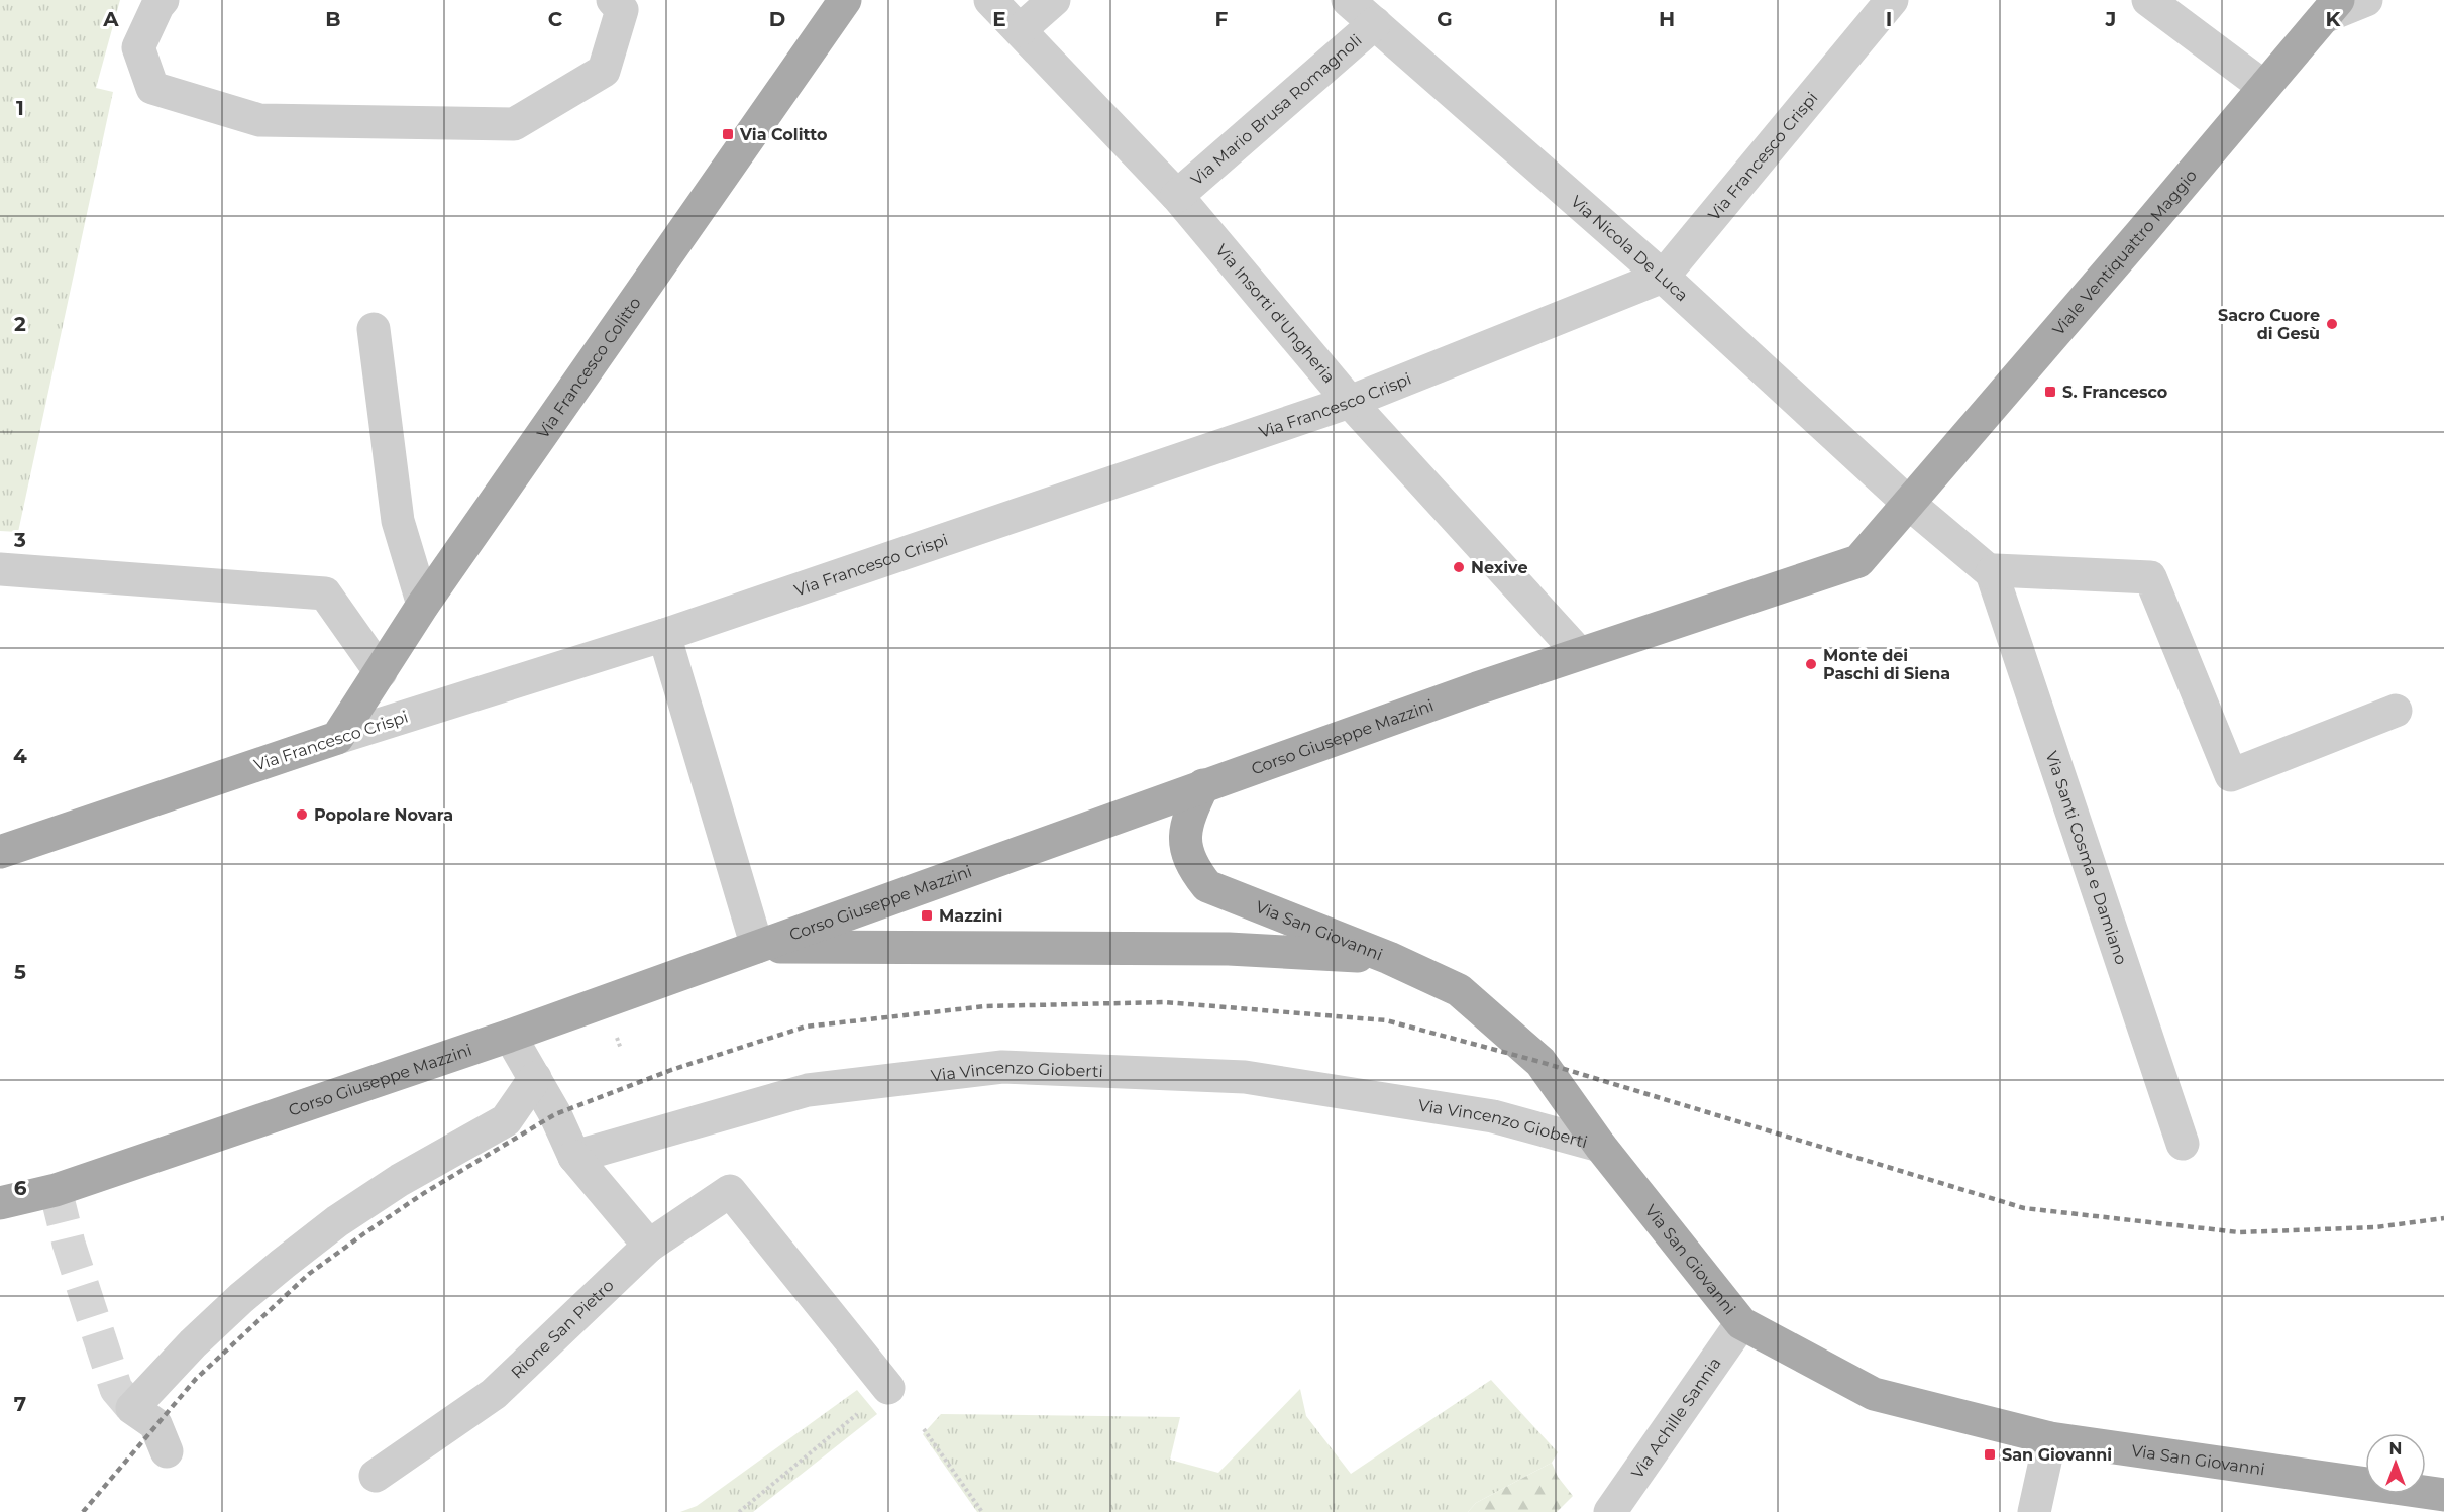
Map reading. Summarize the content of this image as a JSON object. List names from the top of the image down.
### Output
{
  "streets": {
    "main road": [
      "Via Francesco Crispi",
      "Viale Ventiquattro Maggio",
      "Via Francesco Colitto",
      "Corso Giuseppe Mazzini",
      "Via San Giovanni"
    ],
    "street": [
      "Via Mario Brusa Romagnoli",
      "Via Nicola De Luca",
      "Via Insorti d'Ungheria",
      "Via Santi Cosma e Damiano",
      "Via Vincenzo Gioberti",
      "Rione San Pietro",
      "Via Achille Sannia"
    ]
  },
  "crossings": [
    ["Via Mario Brusa Romagnoli", "Via Nicola De Luca"],
    ["Via Mario Brusa Romagnoli", "Via Insorti d'Ungheria"],
    ["Via Francesco Crispi", "Via Nicola De Luca"],
    ["Via Francesco Crispi", "Via Insorti d'Ungheria"],
    ["Via Francesco Crispi", "Via Francesco Colitto"],
    ["Via Nicola De Luca", "Viale Ventiquattro Maggio"],
    ["Via Nicola De Luca", "Corso Giuseppe Mazzini"],
    ["Via Nicola De Luca", "Via Santi Cosma e Damiano"],
    ["Viale Ventiquattro Maggio", "Corso Giuseppe Mazzini"],
    ["Via Insorti d'Ungheria", "Corso Giuseppe Mazzini"],
    ["Corso Giuseppe Mazzini", "Via San Giovanni"],
    ["Via San Giovanni", "Via Vincenzo Gioberti"],
    ["Via San Giovanni", "Via Achille Sannia"]
  ],
  "places": {
    "transit": [
      "Via Colitto",
      "S. Francesco",
      "Mazzini",
      "San Giovanni"
    ],
    "other": [
      "Sacro Cuore di Gesù",
      "Nexive",
      "Monte dei Paschi di Siena",
      "Popolare Novara"
    ]
  },
  "north": "top",
  "grid": {
    "columns": [
      "A",
      "B",
      "C",
      "D",
      "E",
      "F",
      "G",
      "H",
      "I",
      "J",
      "K"
    ],
    "rows": [
      "1",
      "2",
      "3",
      "4",
      "5",
      "6",
      "7"
    ]
  }
}
